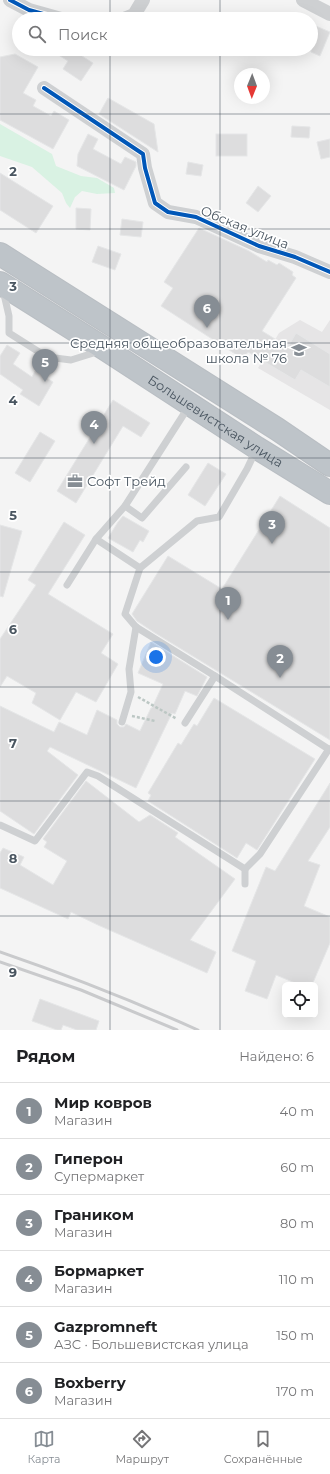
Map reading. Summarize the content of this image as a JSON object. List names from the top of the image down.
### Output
{
  "streets": {
    "highway": ["Большевистская улица"],
    "street": ["Обская улица"]
  },
  "places": {
    "school or university": ["Средняя общеобразовательная школа № 76"],
    "office": ["Софт Трейд"]
  },
  "north": "bottom",
  "page": {
    "search": "Поиск",
    "pins": [
      "6",
      "5",
      "4",
      "3",
      "1",
      "2"
    ],
    "heading": ["Рядом", "Найдено: 6"],
    "list": [
      {
        "mark": "1",
        "name": "Мир ковров",
        "note": "Магазин",
        "value": "40 m"
      },
      {
        "mark": "2",
        "name": "Гиперон",
        "note": "Супермаркет",
        "value": "60 m"
      },
      {
        "mark": "3",
        "name": "Граником",
        "note": "Магазин",
        "value": "80 m"
      },
      {
        "mark": "4",
        "name": "Бормаркет",
        "note": "Магазин",
        "value": "110 m"
      },
      {
        "mark": "5",
        "name": "Gazpromneft",
        "note": "АЗС · Большевистская улица",
        "value": "150 m"
      },
      {
        "mark": "6",
        "name": "Boxberry",
        "note": "Магазин",
        "value": "170 m"
      }
    ],
    "nav": ["Карта", "Маршрут", "Сохранённые"]
  },
  "grid": {
    "rows": [
      "2",
      "3",
      "4",
      "5",
      "6",
      "7",
      "8",
      "9"
    ]
  }
}
